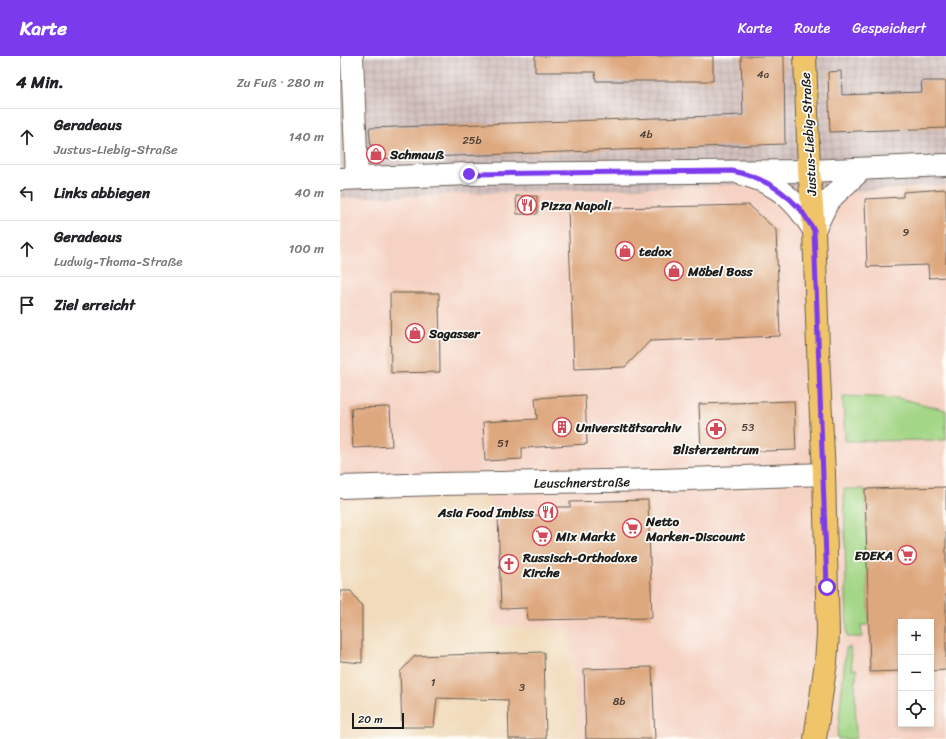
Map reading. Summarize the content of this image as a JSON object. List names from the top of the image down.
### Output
{
  "streets": {
    "main road": ["Justus-Liebig-Straße"],
    "street": ["Leuschnerstraße"]
  },
  "crossings": [
    ["Justus-Liebig-Straße", "Leuschnerstraße"]
  ],
  "places": {
    "shop": [
      "Schmauß",
      "tedox",
      "Möbel Boss",
      "Sagasser"
    ],
    "restaurant": ["Pizza Napoli", "Asia Food Imbiss"],
    "building": ["Universitätsarchiv"],
    "pharmacy": ["Blisterzentrum"],
    "supermarket": ["Netto Marken-Discount", "Mix Markt", "EDEKA"],
    "church": ["Russisch-Orthodoxe Kirche"]
  },
  "house_numbers": [
    "4a",
    "4b",
    "25b",
    "9",
    "53",
    "51",
    "1",
    "3",
    "8b"
  ],
  "scale_bar": "20 m",
  "page": {
    "header": "Karte",
    "nav": ["Karte", "Route", "Gespeichert"],
    "heading": ["4 Min.", "Zu Fuß · 280 m"],
    "list": [
      ["Geradeaus", "Justus-Liebig-Straße", "140 m"],
      ["Links abbiegen", "40 m"],
      ["Geradeaus", "Ludwig-Thoma-Straße", "100 m"],
      "Ziel erreicht"
    ],
    "map_buttons": ["+", "−"],
    "scale": "20 m"
  }
}
